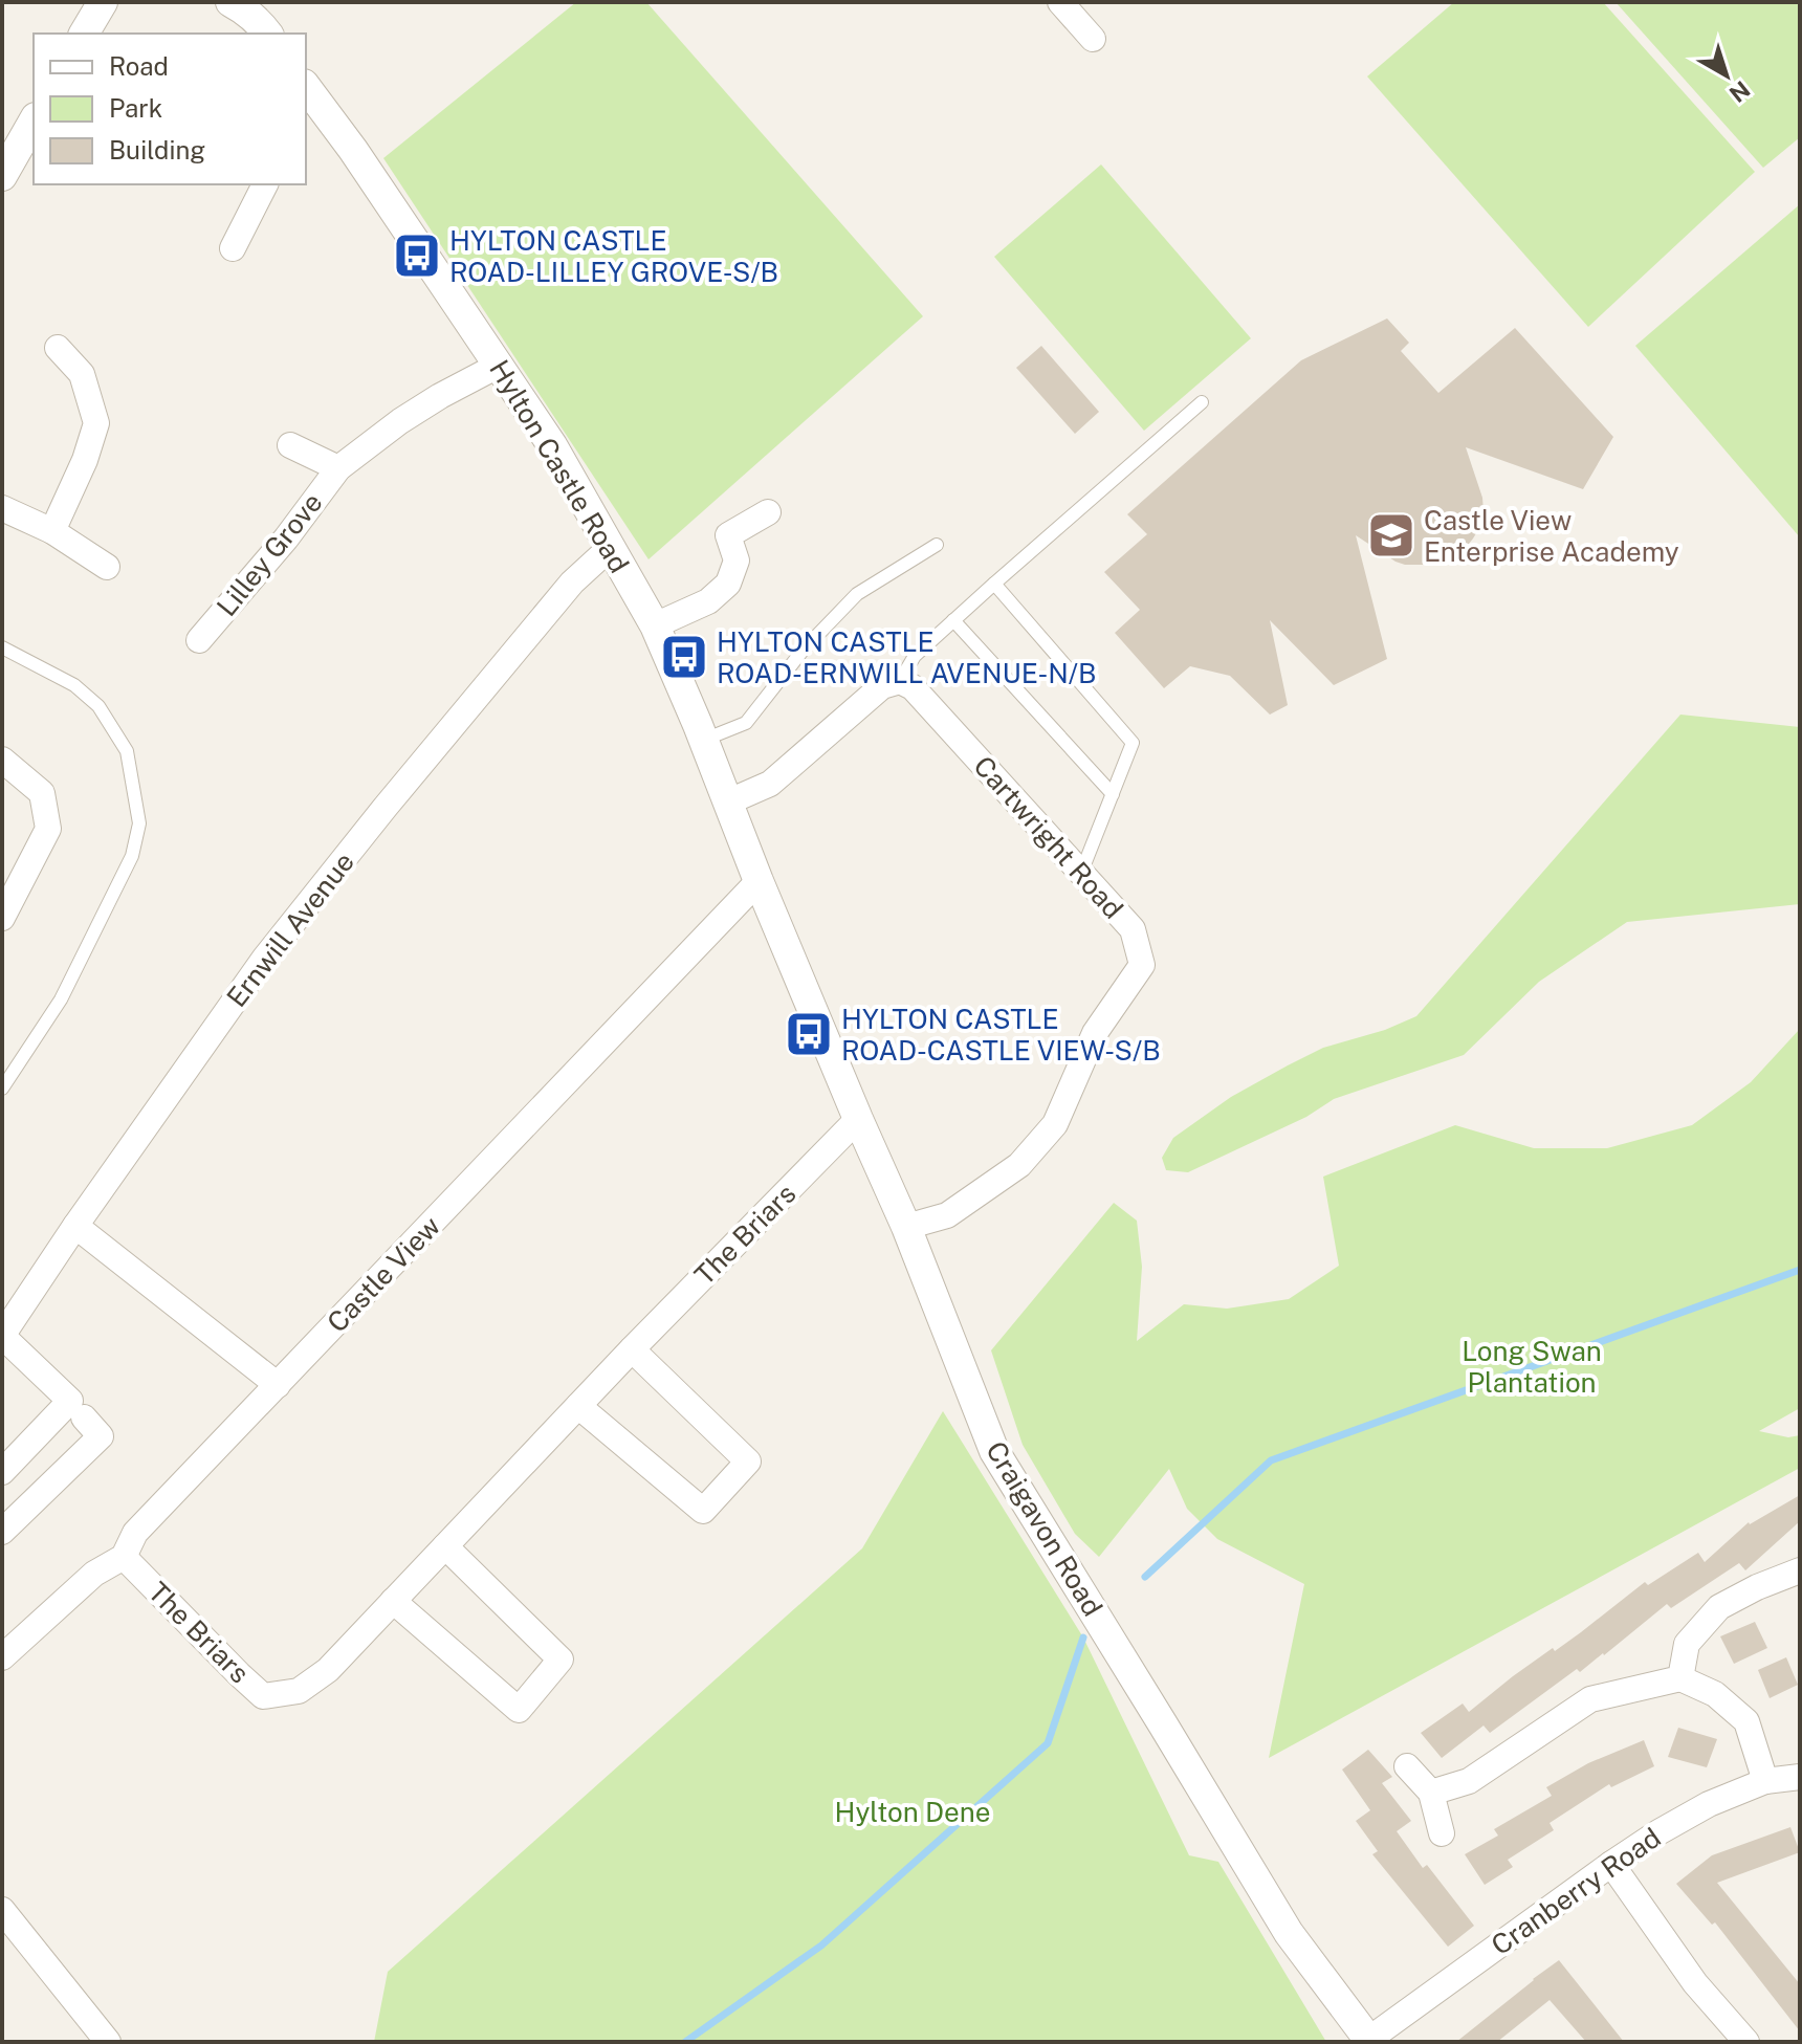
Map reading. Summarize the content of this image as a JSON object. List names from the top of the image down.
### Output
{
  "streets": {
    "street": [
      "Hylton Castle Road",
      "Lilley Grove",
      "Cartwright Road",
      "Ernwill Avenue",
      "The Briars",
      "Castle View",
      "Craigavon Road",
      "Cranberry Road"
    ]
  },
  "crossings": [
    ["Hylton Castle Road", "Lilley Grove"],
    ["Hylton Castle Road", "Ernwill Avenue"],
    ["Hylton Castle Road", "Castle View"],
    ["Hylton Castle Road", "Craigavon Road"],
    ["Cartwright Road", "Craigavon Road"],
    ["The Briars", "Castle View"],
    ["The Briars", "Craigavon Road"],
    ["Castle View", "Craigavon Road"],
    ["Craigavon Road", "Cranberry Road"]
  ],
  "parks": ["Long Swan Plantation", "Hylton Dene"],
  "places": {
    "bus stop": ["HYLTON CASTLE ROAD-LILLEY GROVE-S/B", "HYLTON CASTLE ROAD-ERNWILL AVENUE-N/B", "HYLTON CASTLE ROAD-CASTLE VIEW-S/B"],
    "school or university": ["Castle View Enterprise Academy"]
  },
  "legend": ["Road", "Park", "Building"],
  "north": "bottom right"
}
